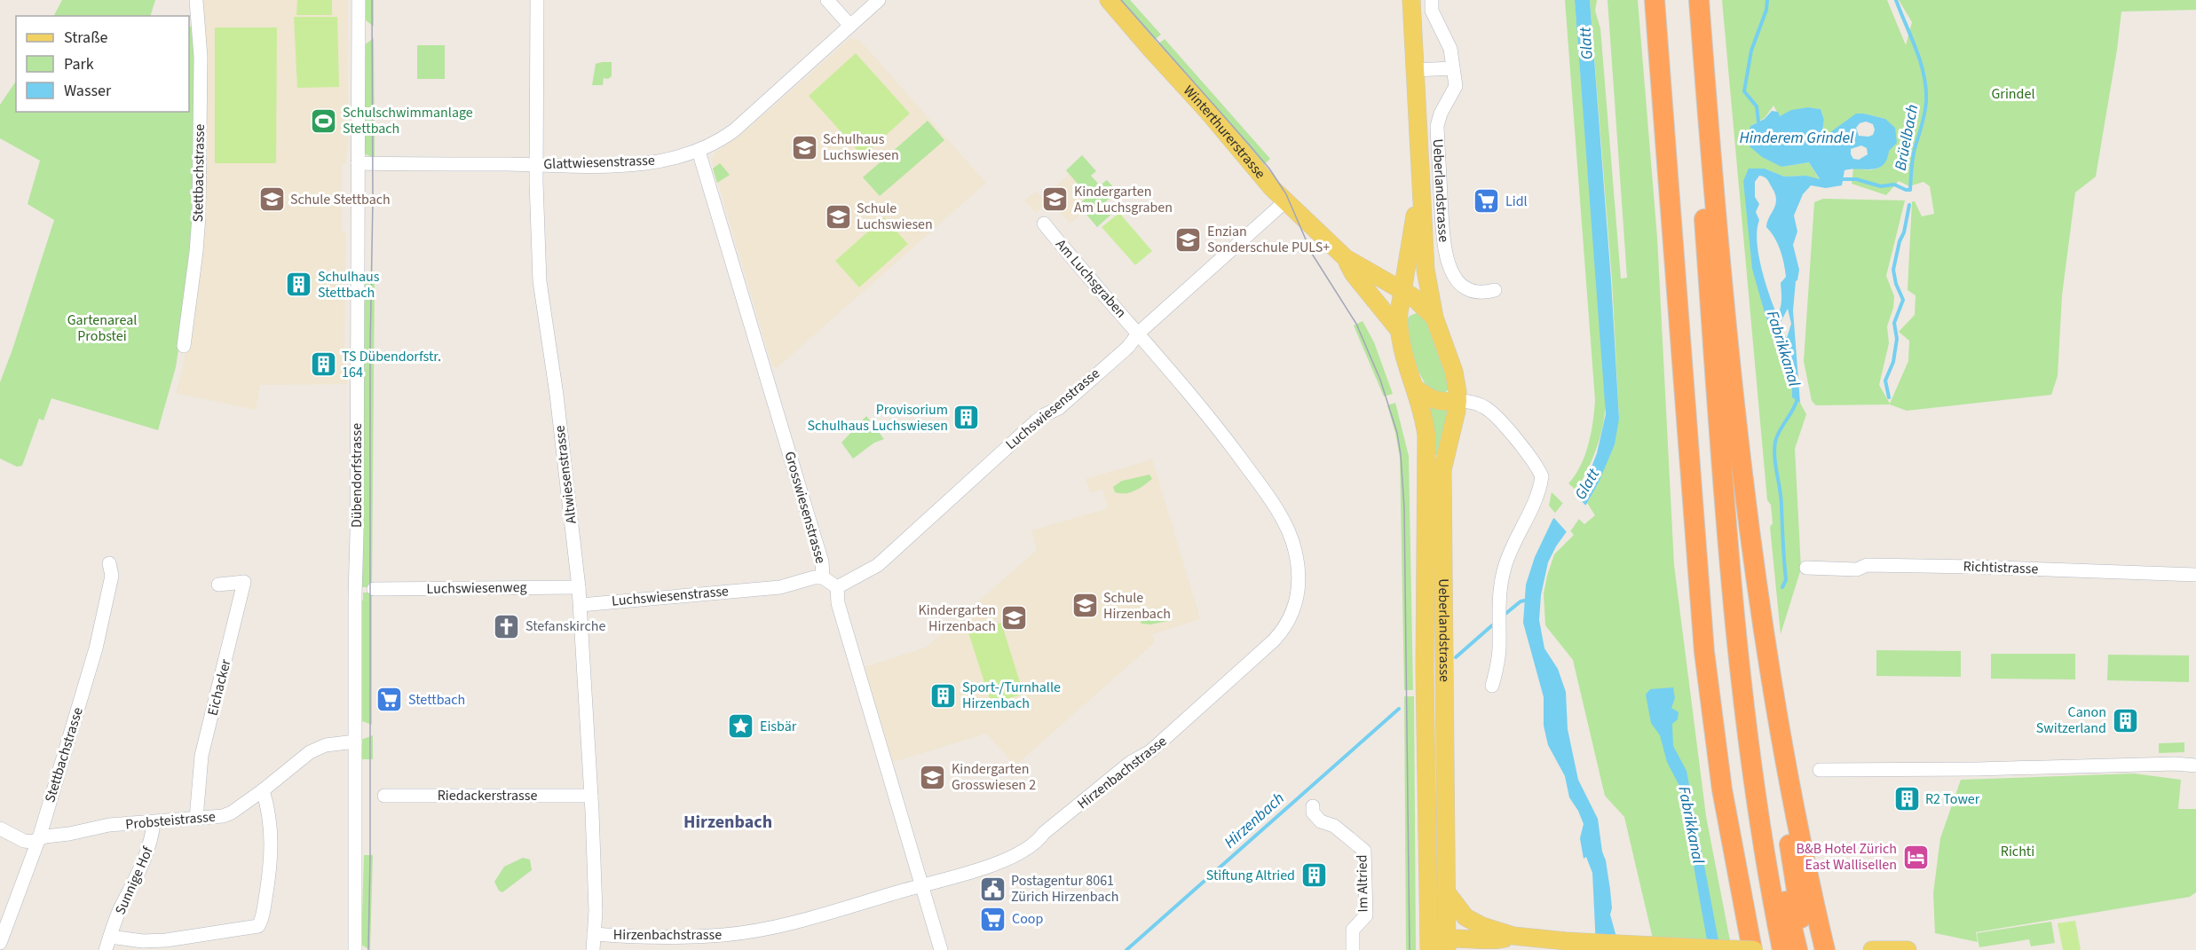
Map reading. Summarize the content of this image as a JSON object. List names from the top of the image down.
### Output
{
  "streets": {
    "main road": ["Winterthurerstrasse", "Ueberlandstrasse"],
    "street": [
      "Glattwiesenstrasse",
      "Stettbachstrasse",
      "Am Luchsgraben",
      "Luchswiesenstrasse",
      "Altwiesenstrasse",
      "Dübendorfstrasse",
      "Grosswiesenstrasse",
      "Richtistrasse",
      "Luchswiesenweg",
      "Eichacker",
      "Hirzenbachstrasse",
      "Riedackerstrasse",
      "Probsteistrasse",
      "Sunnige Hof",
      "Im Altried"
    ]
  },
  "crossings": [
    ["Winterthurerstrasse", "Ueberlandstrasse"],
    ["Winterthurerstrasse", "Luchswiesenstrasse"],
    ["Glattwiesenstrasse", "Altwiesenstrasse"],
    ["Glattwiesenstrasse", "Dübendorfstrasse"],
    ["Glattwiesenstrasse", "Grosswiesenstrasse"],
    ["Stettbachstrasse", "Probsteistrasse"],
    ["Am Luchsgraben", "Luchswiesenstrasse"],
    ["Am Luchsgraben", "Hirzenbachstrasse"],
    ["Luchswiesenstrasse", "Altwiesenstrasse"],
    ["Luchswiesenstrasse", "Grosswiesenstrasse"],
    ["Luchswiesenstrasse", "Hirzenbachstrasse"],
    ["Altwiesenstrasse", "Luchswiesenweg"],
    ["Altwiesenstrasse", "Hirzenbachstrasse"],
    ["Altwiesenstrasse", "Riedackerstrasse"],
    ["Dübendorfstrasse", "Probsteistrasse"],
    ["Eichacker", "Probsteistrasse"],
    ["Probsteistrasse", "Sunnige Hof"]
  ],
  "districts": ["Hirzenbach"],
  "water": [
    "Glatt",
    "Hinderem Grindel",
    "Brüelbach",
    "Fabrikkanal",
    "Hirzenbach"
  ],
  "parks": ["Grindel", "Gartenareal Probstei", "Richti"],
  "places": {
    "sports": ["Schulschwimmanlage Stettbach"],
    "school or university": [
      "Schulhaus Luchswiesen",
      "Schule Stettbach",
      "Kindergarten Am Luchsgraben",
      "Schule Luchswiesen",
      "Enzian Sonderschule PULS+",
      "Schule Hirzenbach",
      "Kindergarten Hirzenbach",
      "Kindergarten Grosswiesen 2"
    ],
    "supermarket": ["Lidl", "Stettbach", "Coop"],
    "building": [
      "Schulhaus Stettbach",
      "TS Dübendorfstr. 164",
      "Provisorium Schulhaus Luchswiesen",
      "Sport-/Turnhalle Hirzenbach",
      "Canon Switzerland",
      "R2 Tower",
      "Stiftung Altried"
    ],
    "church": ["Stefanskirche"],
    "place": ["Eisbär"],
    "hotel": ["B&B Hotel Zürich East Wallisellen"],
    "public building": ["Postagentur 8061 Zürich Hirzenbach"]
  },
  "legend": ["Straße", "Park", "Wasser"]
}
